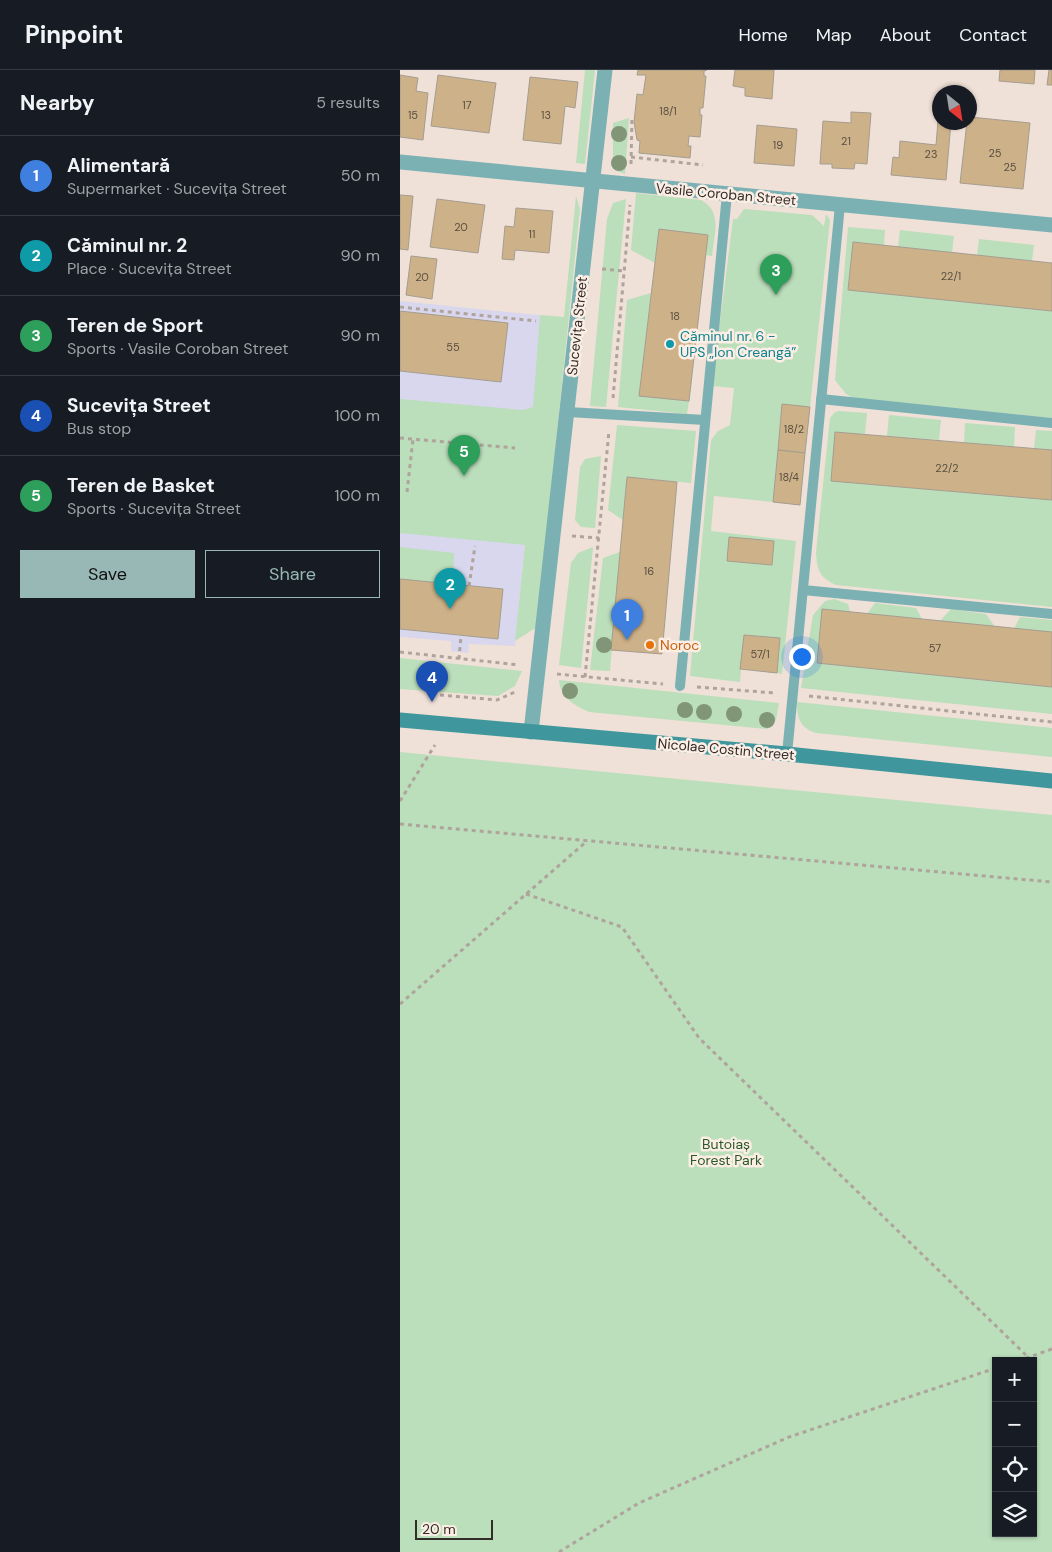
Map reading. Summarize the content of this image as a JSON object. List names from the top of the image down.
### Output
{
  "streets": {
    "main road": ["Nicolae Costin Street"],
    "street": ["Vasile Coroban Street", "Sucevița Street"]
  },
  "crossings": [
    ["Vasile Coroban Street", "Sucevița Street"],
    ["Sucevița Street", "Nicolae Costin Street"]
  ],
  "parks": ["Butoiaș Forest Park"],
  "places": ["Căminul nr. 6 - UPS „Ion Creangă”", "Noroc"],
  "house_numbers": [
    "17",
    "18/1",
    "15",
    "13",
    "21",
    "19",
    "25",
    "23",
    "25",
    "20",
    "11",
    "22/1",
    "20",
    "18",
    "55",
    "18/2",
    "22/2",
    "18/4",
    "16",
    "57",
    "57/1"
  ],
  "scale_bar": "20 m",
  "north": "bottom right",
  "page": {
    "header": "Pinpoint",
    "nav": [
      "Home",
      "Map",
      "About",
      "Contact"
    ],
    "heading": ["Nearby", "5 results"],
    "list": [
      {
        "mark": "1",
        "name": "Alimentară",
        "note": "Supermarket · Sucevița Street",
        "value": "50 m"
      },
      {
        "mark": "2",
        "name": "Căminul nr. 2",
        "note": "Place · Sucevița Street",
        "value": "90 m"
      },
      {
        "mark": "3",
        "name": "Teren de Sport",
        "note": "Sports · Vasile Coroban Street",
        "value": "90 m"
      },
      {
        "mark": "4",
        "name": "Sucevița Street",
        "note": "Bus stop",
        "value": "100 m"
      },
      {
        "mark": "5",
        "name": "Teren de Basket",
        "note": "Sports · Sucevița Street",
        "value": "100 m"
      }
    ],
    "pins": [
      "3",
      "5",
      "2",
      "1",
      "4"
    ],
    "buttons": ["Save", "Share"],
    "map_buttons": ["+", "−"],
    "scale": "20 m"
  }
}
